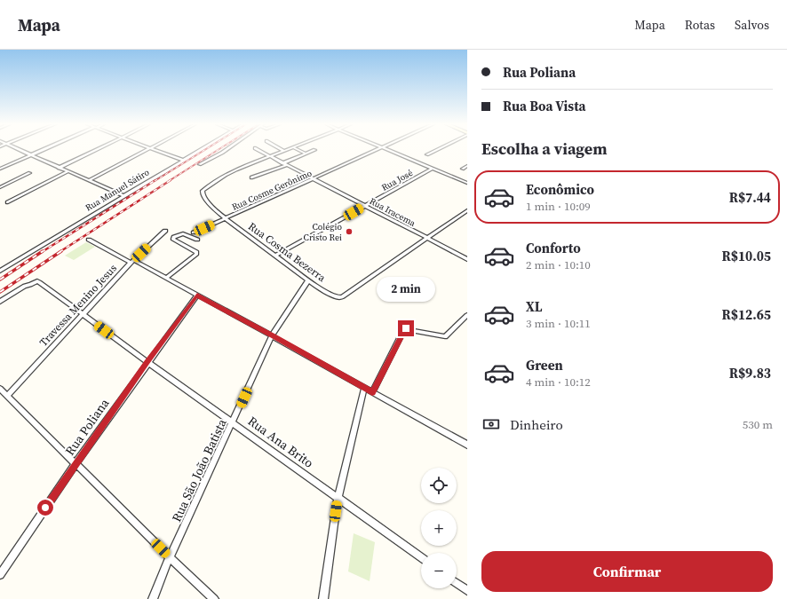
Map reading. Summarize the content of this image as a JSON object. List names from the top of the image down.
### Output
{
  "streets": {
    "street": [
      "Rua José",
      "Rua Manuel Sátiro",
      "Rua Cosme Gerônimo",
      "Rua Iracema",
      "Rua Cosma Bezerra",
      "Travessa Menino Jesus",
      "Rua Poliana",
      "Rua Ana Brito",
      "Rua São João Batista"
    ]
  },
  "crossings": [
    ["Rua José", "Rua Iracema"],
    ["Rua José", "Rua Cosma Bezerra"],
    ["Rua Cosme Gerônimo", "Rua Iracema"],
    ["Rua Cosme Gerônimo", "Rua Cosma Bezerra"],
    ["Rua Iracema", "Rua Cosma Bezerra"],
    ["Rua Cosma Bezerra", "Rua São João Batista"],
    ["Travessa Menino Jesus", "Rua Ana Brito"],
    ["Rua Poliana", "Rua Ana Brito"],
    ["Rua Ana Brito", "Rua São João Batista"]
  ],
  "places": ["Colégio Cristo Rei"],
  "page": {
    "header": "Mapa",
    "nav": ["Mapa", "Rotas", "Salvos"],
    "banner": ["Rua Poliana", "Rua Boa Vista"],
    "heading": "Escolha a viagem",
    "list": [
      {
        "name": "Econômico",
        "note": "1 min · 10:09",
        "value": "R$7.44"
      },
      {
        "name": "Conforto",
        "note": "2 min · 10:10",
        "value": "R$10.05"
      },
      {
        "name": "XL",
        "note": "3 min · 10:11",
        "value": "R$12.65"
      },
      {
        "name": "Green",
        "note": "4 min · 10:12",
        "value": "R$9.83"
      }
    ],
    "bubble": "2 min",
    "pay": ["Dinheiro", "530 m"],
    "map_buttons": ["+", "−"],
    "buttons": "Confirmar"
  }
}
